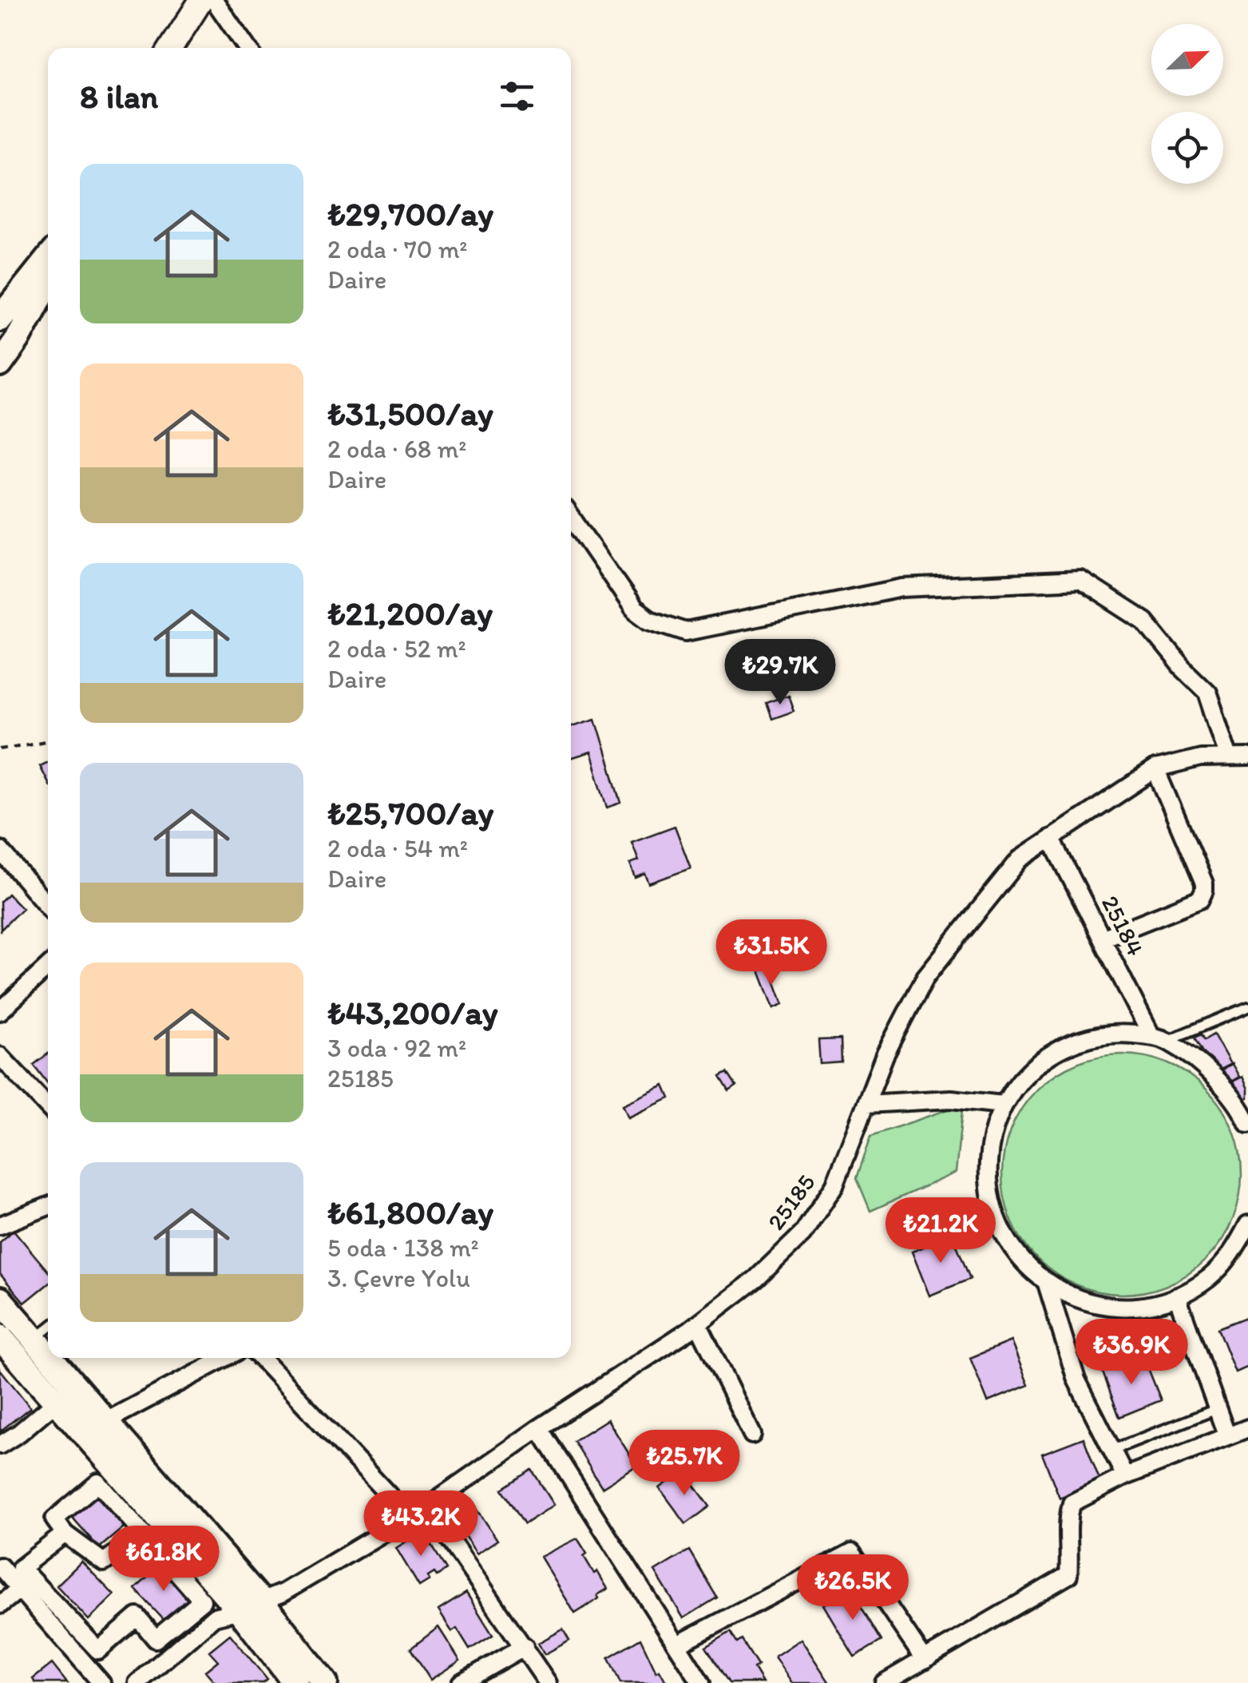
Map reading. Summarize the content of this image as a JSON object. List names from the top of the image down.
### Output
{
  "streets": {
    "street": ["25184", "25185"]
  },
  "crossings": [
    ["25184", "25185"]
  ],
  "north": "top right",
  "page": {
    "heading": "8 ilan",
    "list": [
      {
        "name": "₺29,700/ay",
        "note": "2 oda · 70 m² · Daire"
      },
      {
        "name": "₺31,500/ay",
        "note": "2 oda · 68 m² · Daire"
      },
      {
        "name": "₺21,200/ay",
        "note": "2 oda · 52 m² · Daire"
      },
      {
        "name": "₺25,700/ay",
        "note": "2 oda · 54 m² · Daire"
      },
      {
        "name": "₺43,200/ay",
        "note": "3 oda · 92 m² · 25185"
      },
      {
        "name": "₺61,800/ay",
        "note": "5 oda · 138 m² · 3. Çevre Yolu"
      }
    ],
    "price": [
      "₺29.7K",
      "₺31.5K",
      "₺21.2K",
      "₺36.9K",
      "₺25.7K",
      "₺43.2K",
      "₺61.8K",
      "₺26.5K"
    ]
  }
}
